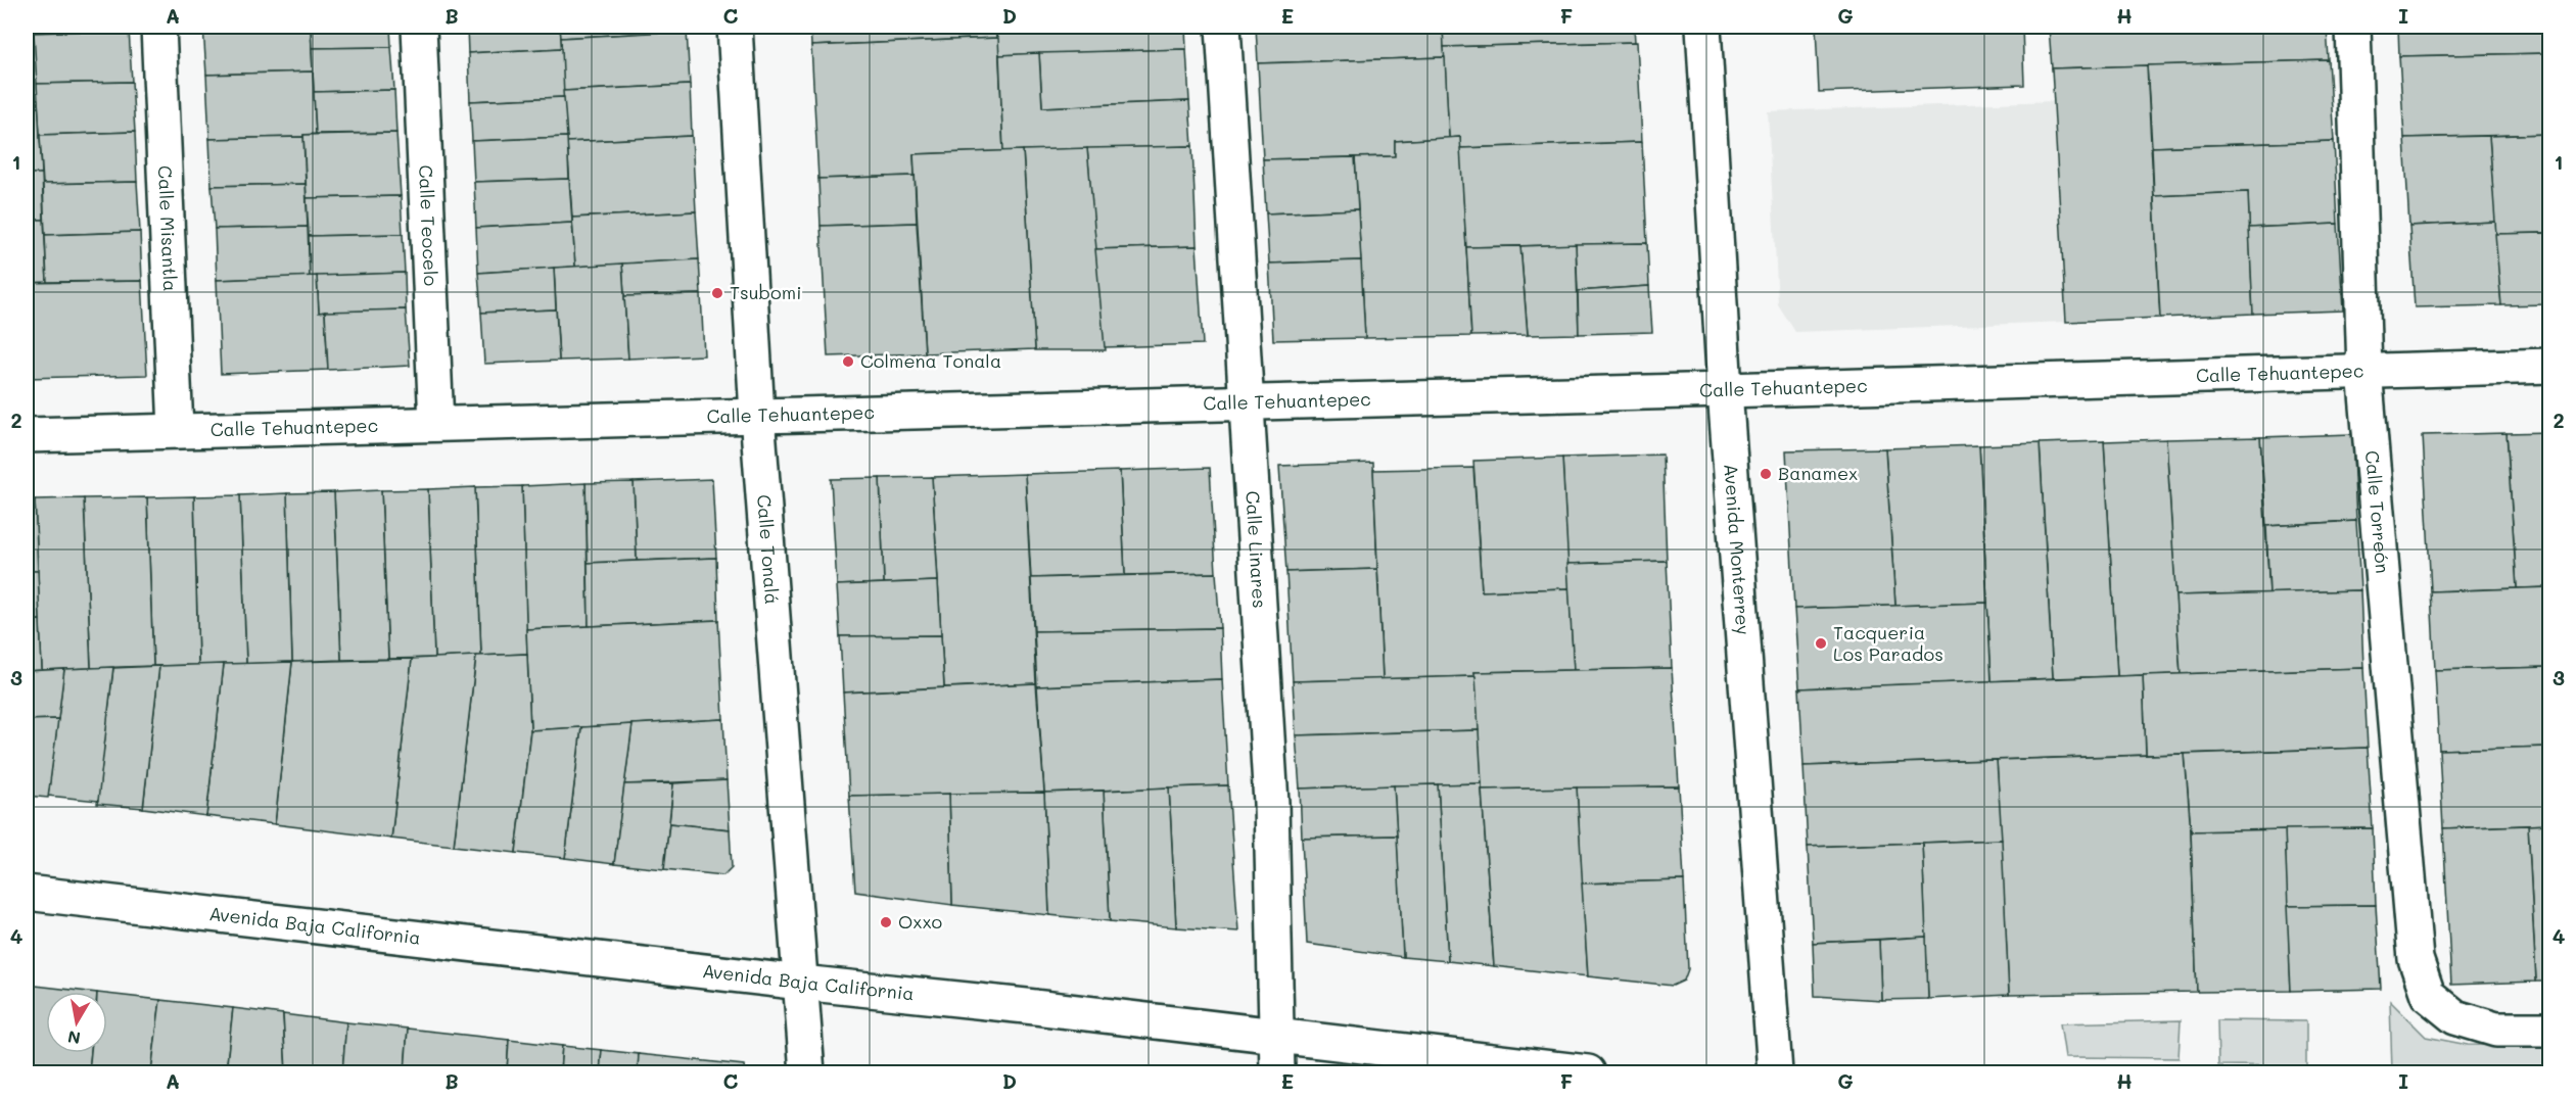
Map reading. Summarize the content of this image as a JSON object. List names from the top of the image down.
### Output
{
  "streets": {
    "street": [
      "Calle Teocelo",
      "Calle Misantla",
      "Calle Tehuantepec",
      "Calle Torreón",
      "Calle Tonalá",
      "Calle Linares",
      "Avenida Monterrey",
      "Avenida Baja California"
    ]
  },
  "crossings": [
    ["Calle Teocelo", "Calle Tehuantepec"],
    ["Calle Misantla", "Calle Tehuantepec"],
    ["Calle Tehuantepec", "Calle Torreón"],
    ["Calle Tehuantepec", "Calle Tonalá"],
    ["Calle Tehuantepec", "Calle Linares"],
    ["Calle Tehuantepec", "Avenida Monterrey"],
    ["Calle Tonalá", "Avenida Baja California"],
    ["Calle Linares", "Avenida Baja California"]
  ],
  "places": [
    "Tsubomi",
    "Colmena Tonala",
    "Banamex",
    "Tacqueria Los Parados",
    "Oxxo"
  ],
  "north": "bottom",
  "grid": {
    "columns": [
      "A",
      "B",
      "C",
      "D",
      "E",
      "F",
      "G",
      "H",
      "I"
    ],
    "rows": [
      "1",
      "2",
      "3",
      "4"
    ]
  }
}
